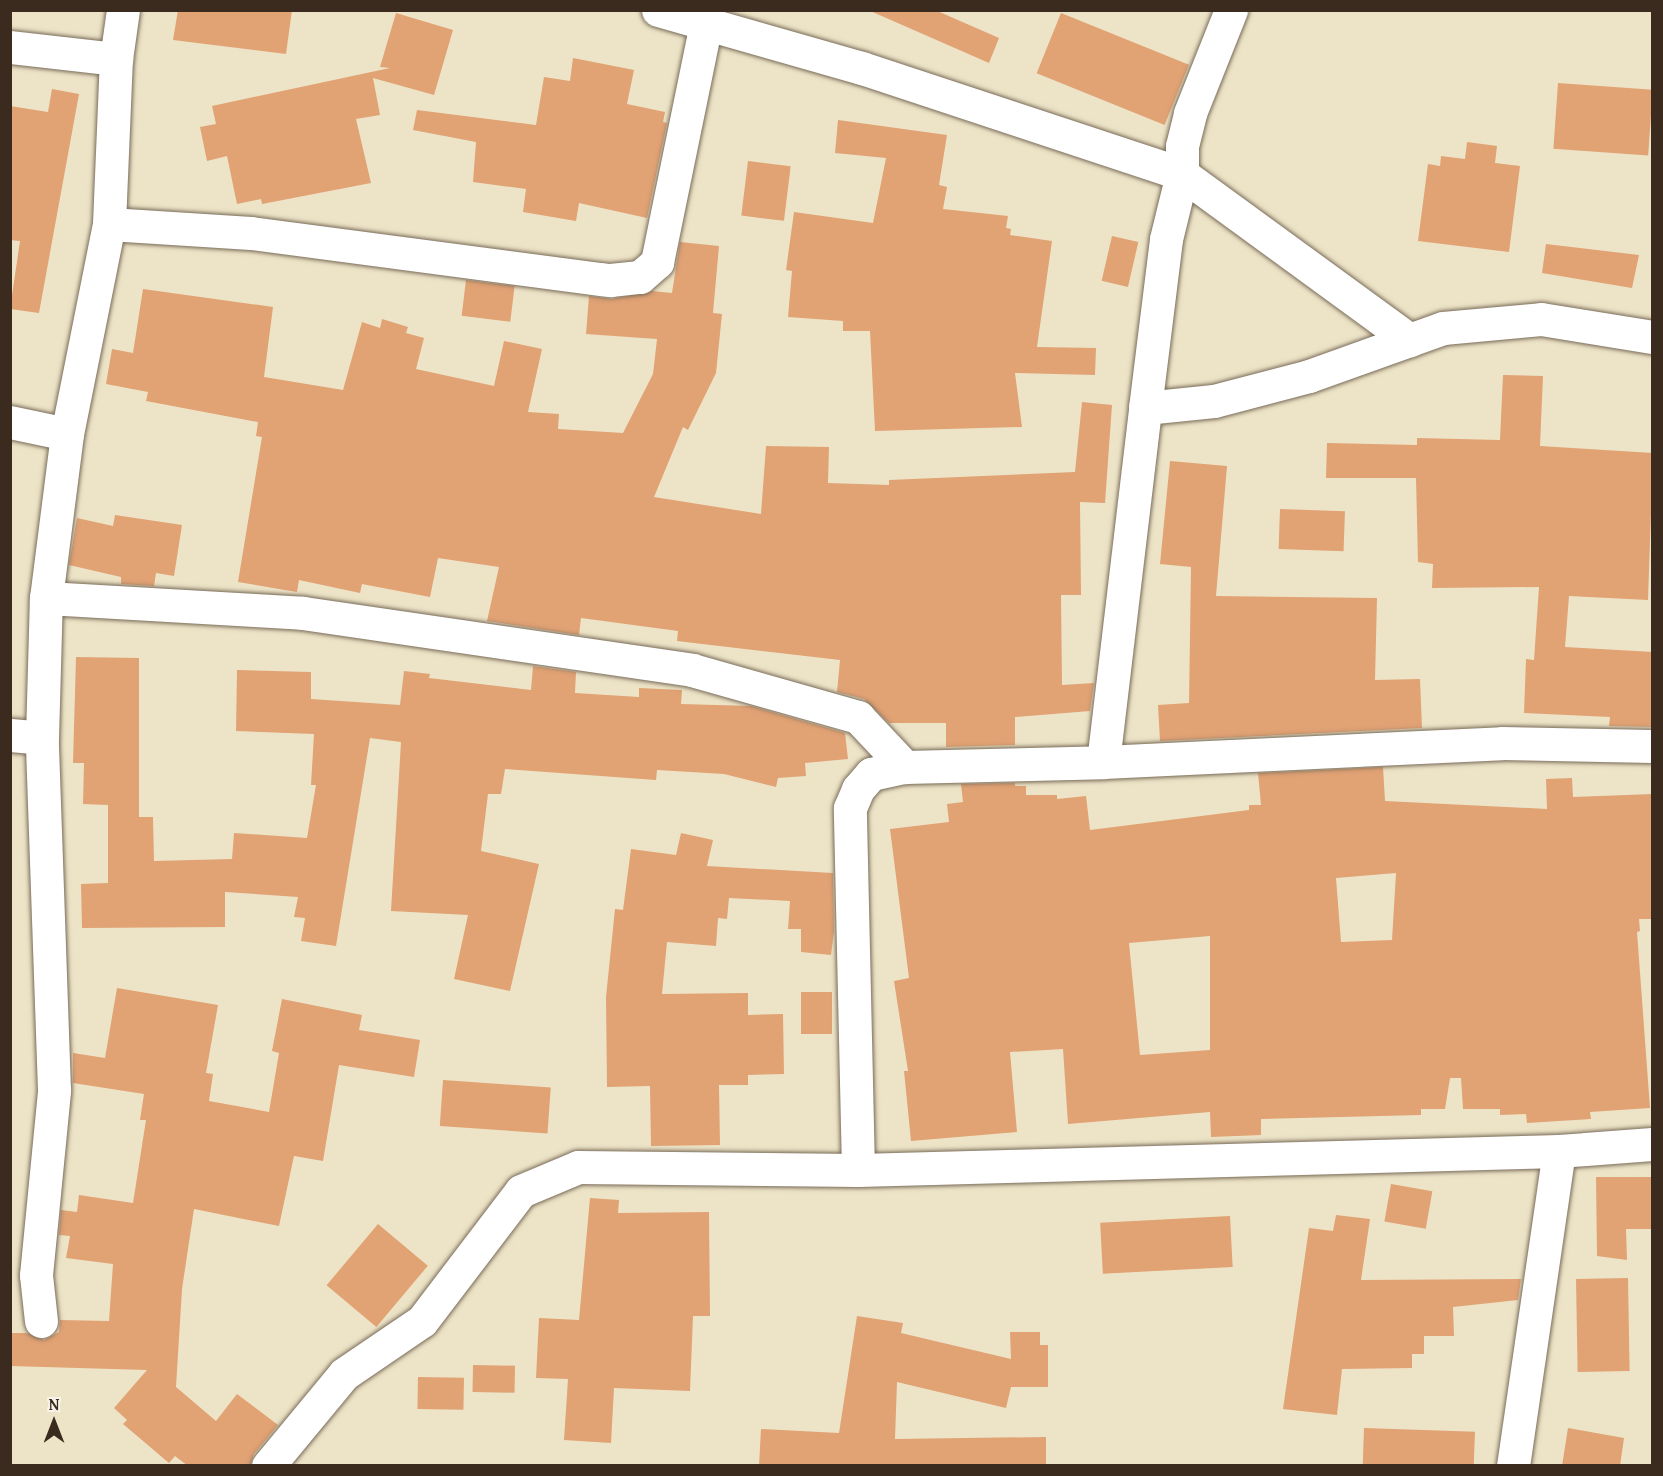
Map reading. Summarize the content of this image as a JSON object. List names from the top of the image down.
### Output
{
  "north": "top"
}
